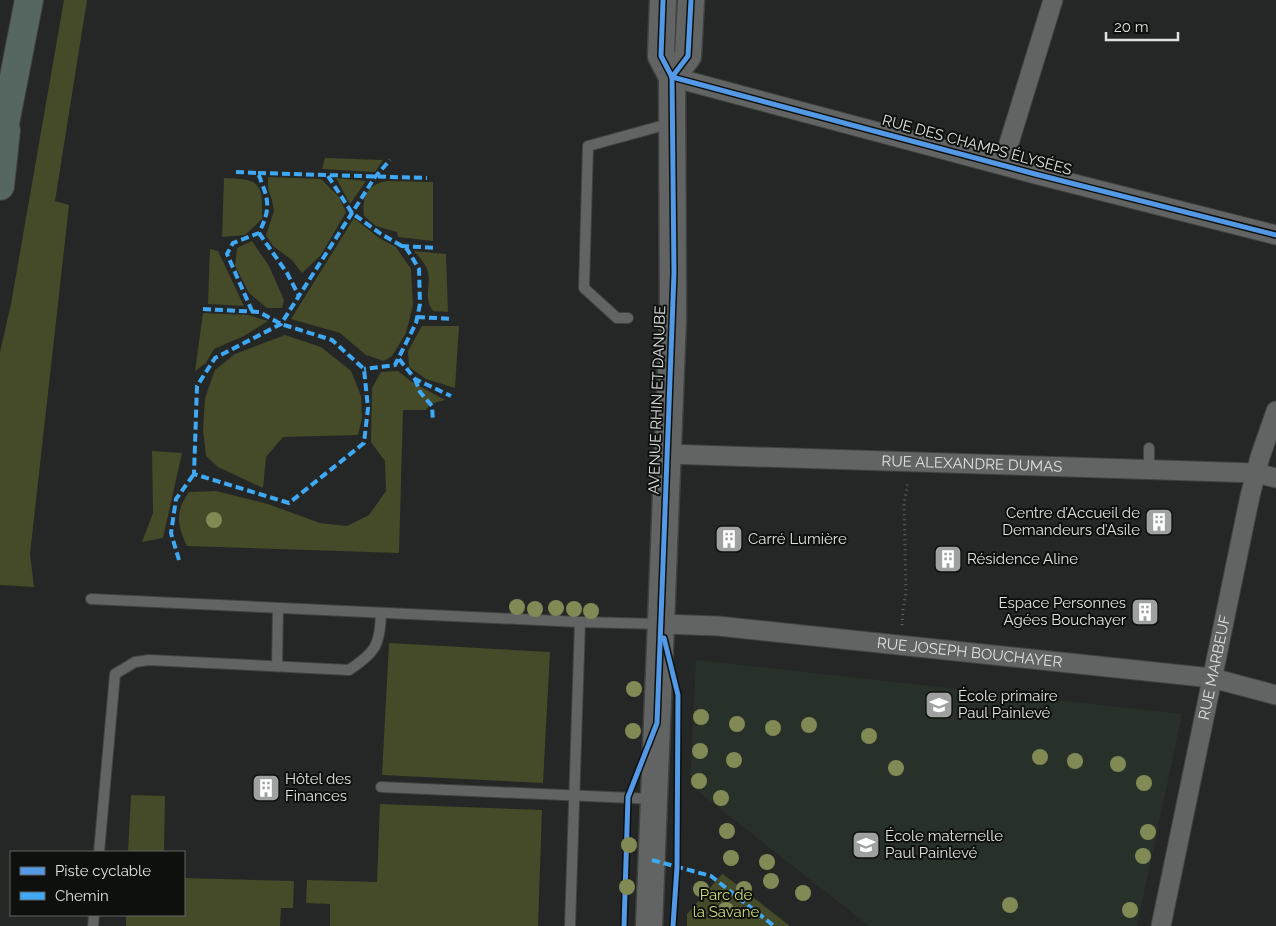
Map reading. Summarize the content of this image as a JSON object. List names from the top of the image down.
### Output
{
  "streets": {
    "street": [
      "RUE DES CHAMPS ÉLYSÉES",
      "AVENUE RHIN ET DANUBE",
      "RUE ALEXANDRE DUMAS",
      "RUE JOSEPH BOUCHAYER",
      "RUE MARBEUF"
    ]
  },
  "crossings": [
    ["RUE DES CHAMPS ÉLYSÉES", "AVENUE RHIN ET DANUBE"],
    ["AVENUE RHIN ET DANUBE", "RUE ALEXANDRE DUMAS"],
    ["AVENUE RHIN ET DANUBE", "RUE JOSEPH BOUCHAYER"],
    ["RUE ALEXANDRE DUMAS", "RUE MARBEUF"],
    ["RUE JOSEPH BOUCHAYER", "RUE MARBEUF"]
  ],
  "parks": ["Parc de la Savane"],
  "places": {
    "building": [
      "Centre d’Accueil de Demandeurs d’Asile",
      "Carré Lumière",
      "Résidence Aline",
      "Espace Personnes Agées Bouchayer",
      "Hôtel des Finances"
    ],
    "school or university": ["École primaire Paul Painlevé", "École maternelle Paul Painlevé"]
  },
  "legend": ["Piste cyclable", "Chemin"],
  "scale_bar": "20 m"
}
